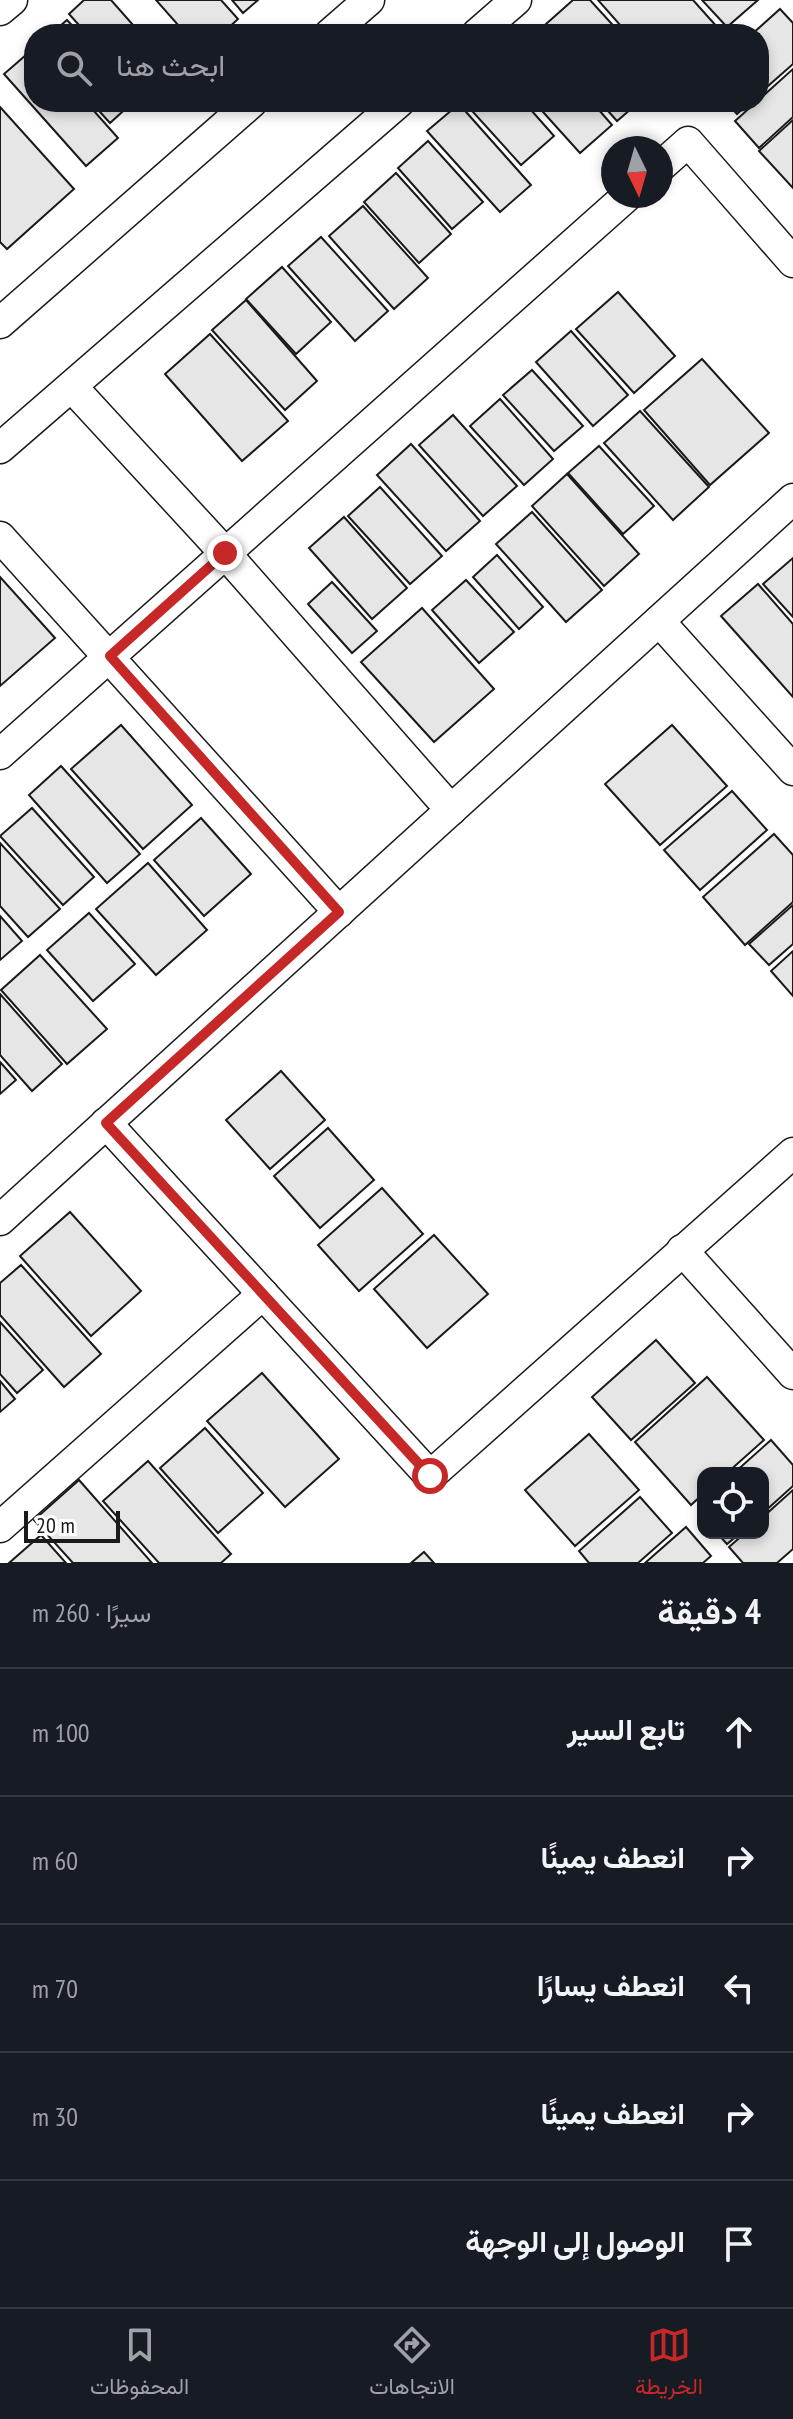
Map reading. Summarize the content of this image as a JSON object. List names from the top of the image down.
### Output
{
  "scale_bar": "20 m",
  "north": "bottom",
  "page": {
    "search": "ابحث هنا",
    "scale": "20 m",
    "heading": ["4 دقيقة", "سيرًا · 260 m"],
    "list": [
      ["تابع السير", "100 m"],
      ["انعطف يمينًا", "60 m"],
      ["انعطف يسارًا", "70 m"],
      ["انعطف يمينًا", "30 m"],
      "الوصول إلى الوجهة"
    ],
    "nav": ["الخريطة", "الاتجاهات", "المحفوظات"]
  }
}
